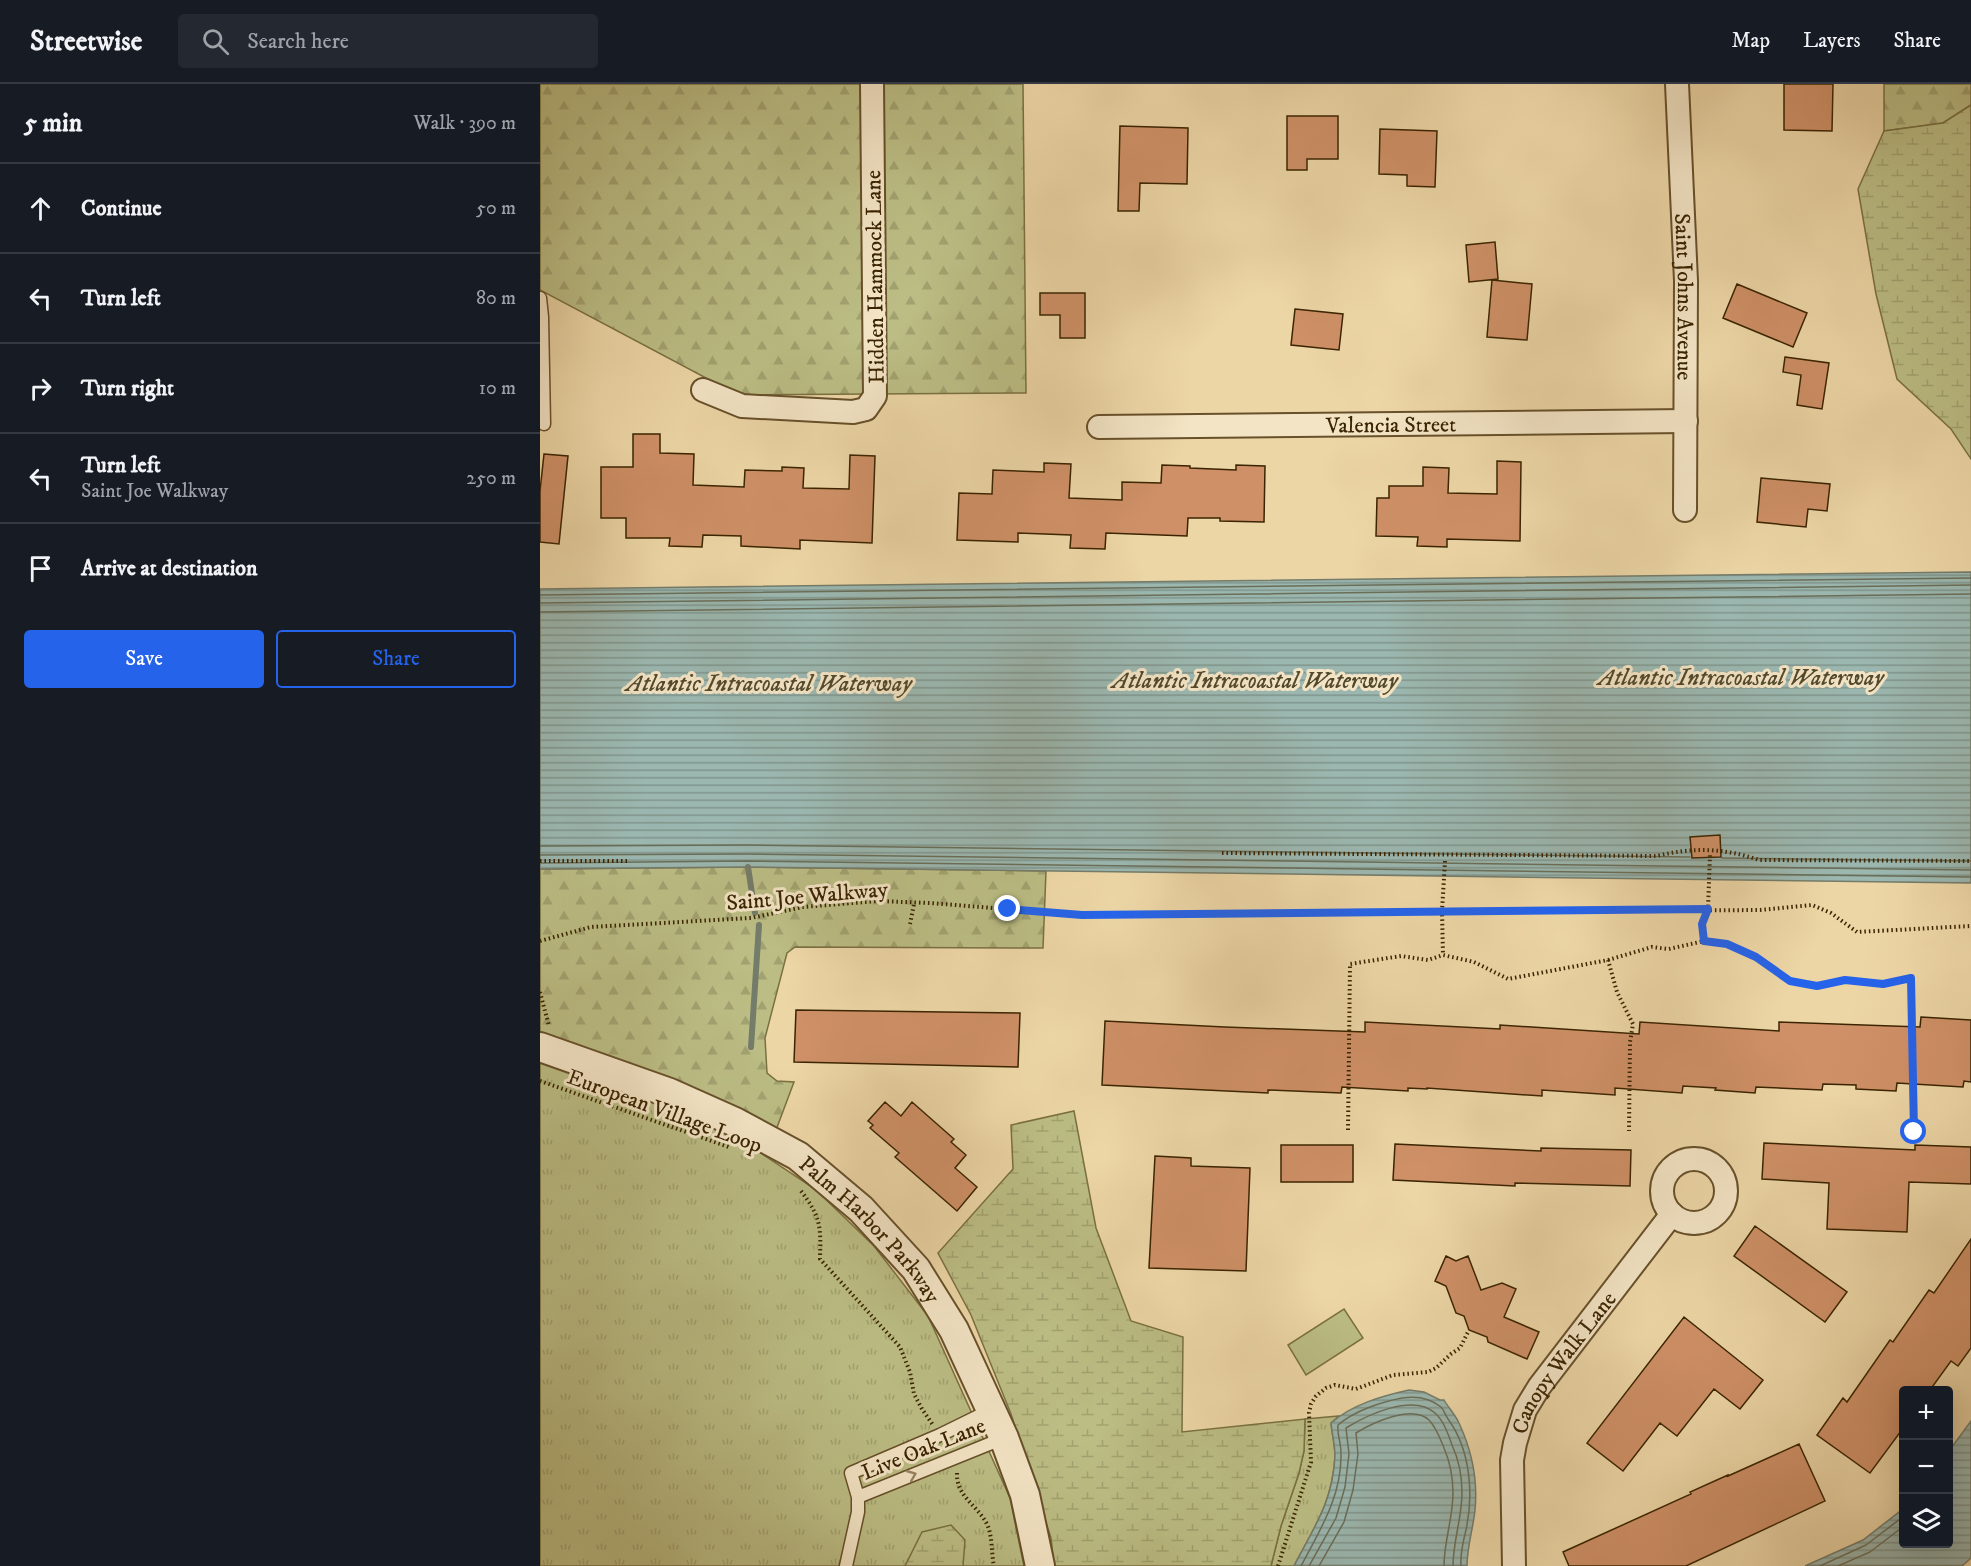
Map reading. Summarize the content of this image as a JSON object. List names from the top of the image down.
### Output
{
  "streets": {
    "street": [
      "Hidden Hammock Lane",
      "Saint Johns Avenue",
      "Valencia Street",
      "Palm Harbor Parkway",
      "Canopy Walk Lane"
    ],
    "lane": ["Live Oak Lane"],
    "path": ["Saint Joe Walkway", "European Village Loop"]
  },
  "crossings": [
    ["Saint Johns Avenue", "Valencia Street"],
    ["Palm Harbor Parkway", "Live Oak Lane"]
  ],
  "water": ["Atlantic Intracoastal Waterway"],
  "page": {
    "header": "Streetwise",
    "search": "Search here",
    "nav": ["Map", "Layers", "Share"],
    "heading": ["5 min", "Walk · 390 m"],
    "list": [
      ["Continue", "50 m"],
      ["Turn left", "80 m"],
      ["Turn right", "10 m"],
      ["Turn left", "Saint Joe Walkway", "250 m"],
      "Arrive at destination"
    ],
    "buttons": ["Save", "Share"],
    "map_buttons": ["+", "−"]
  }
}
